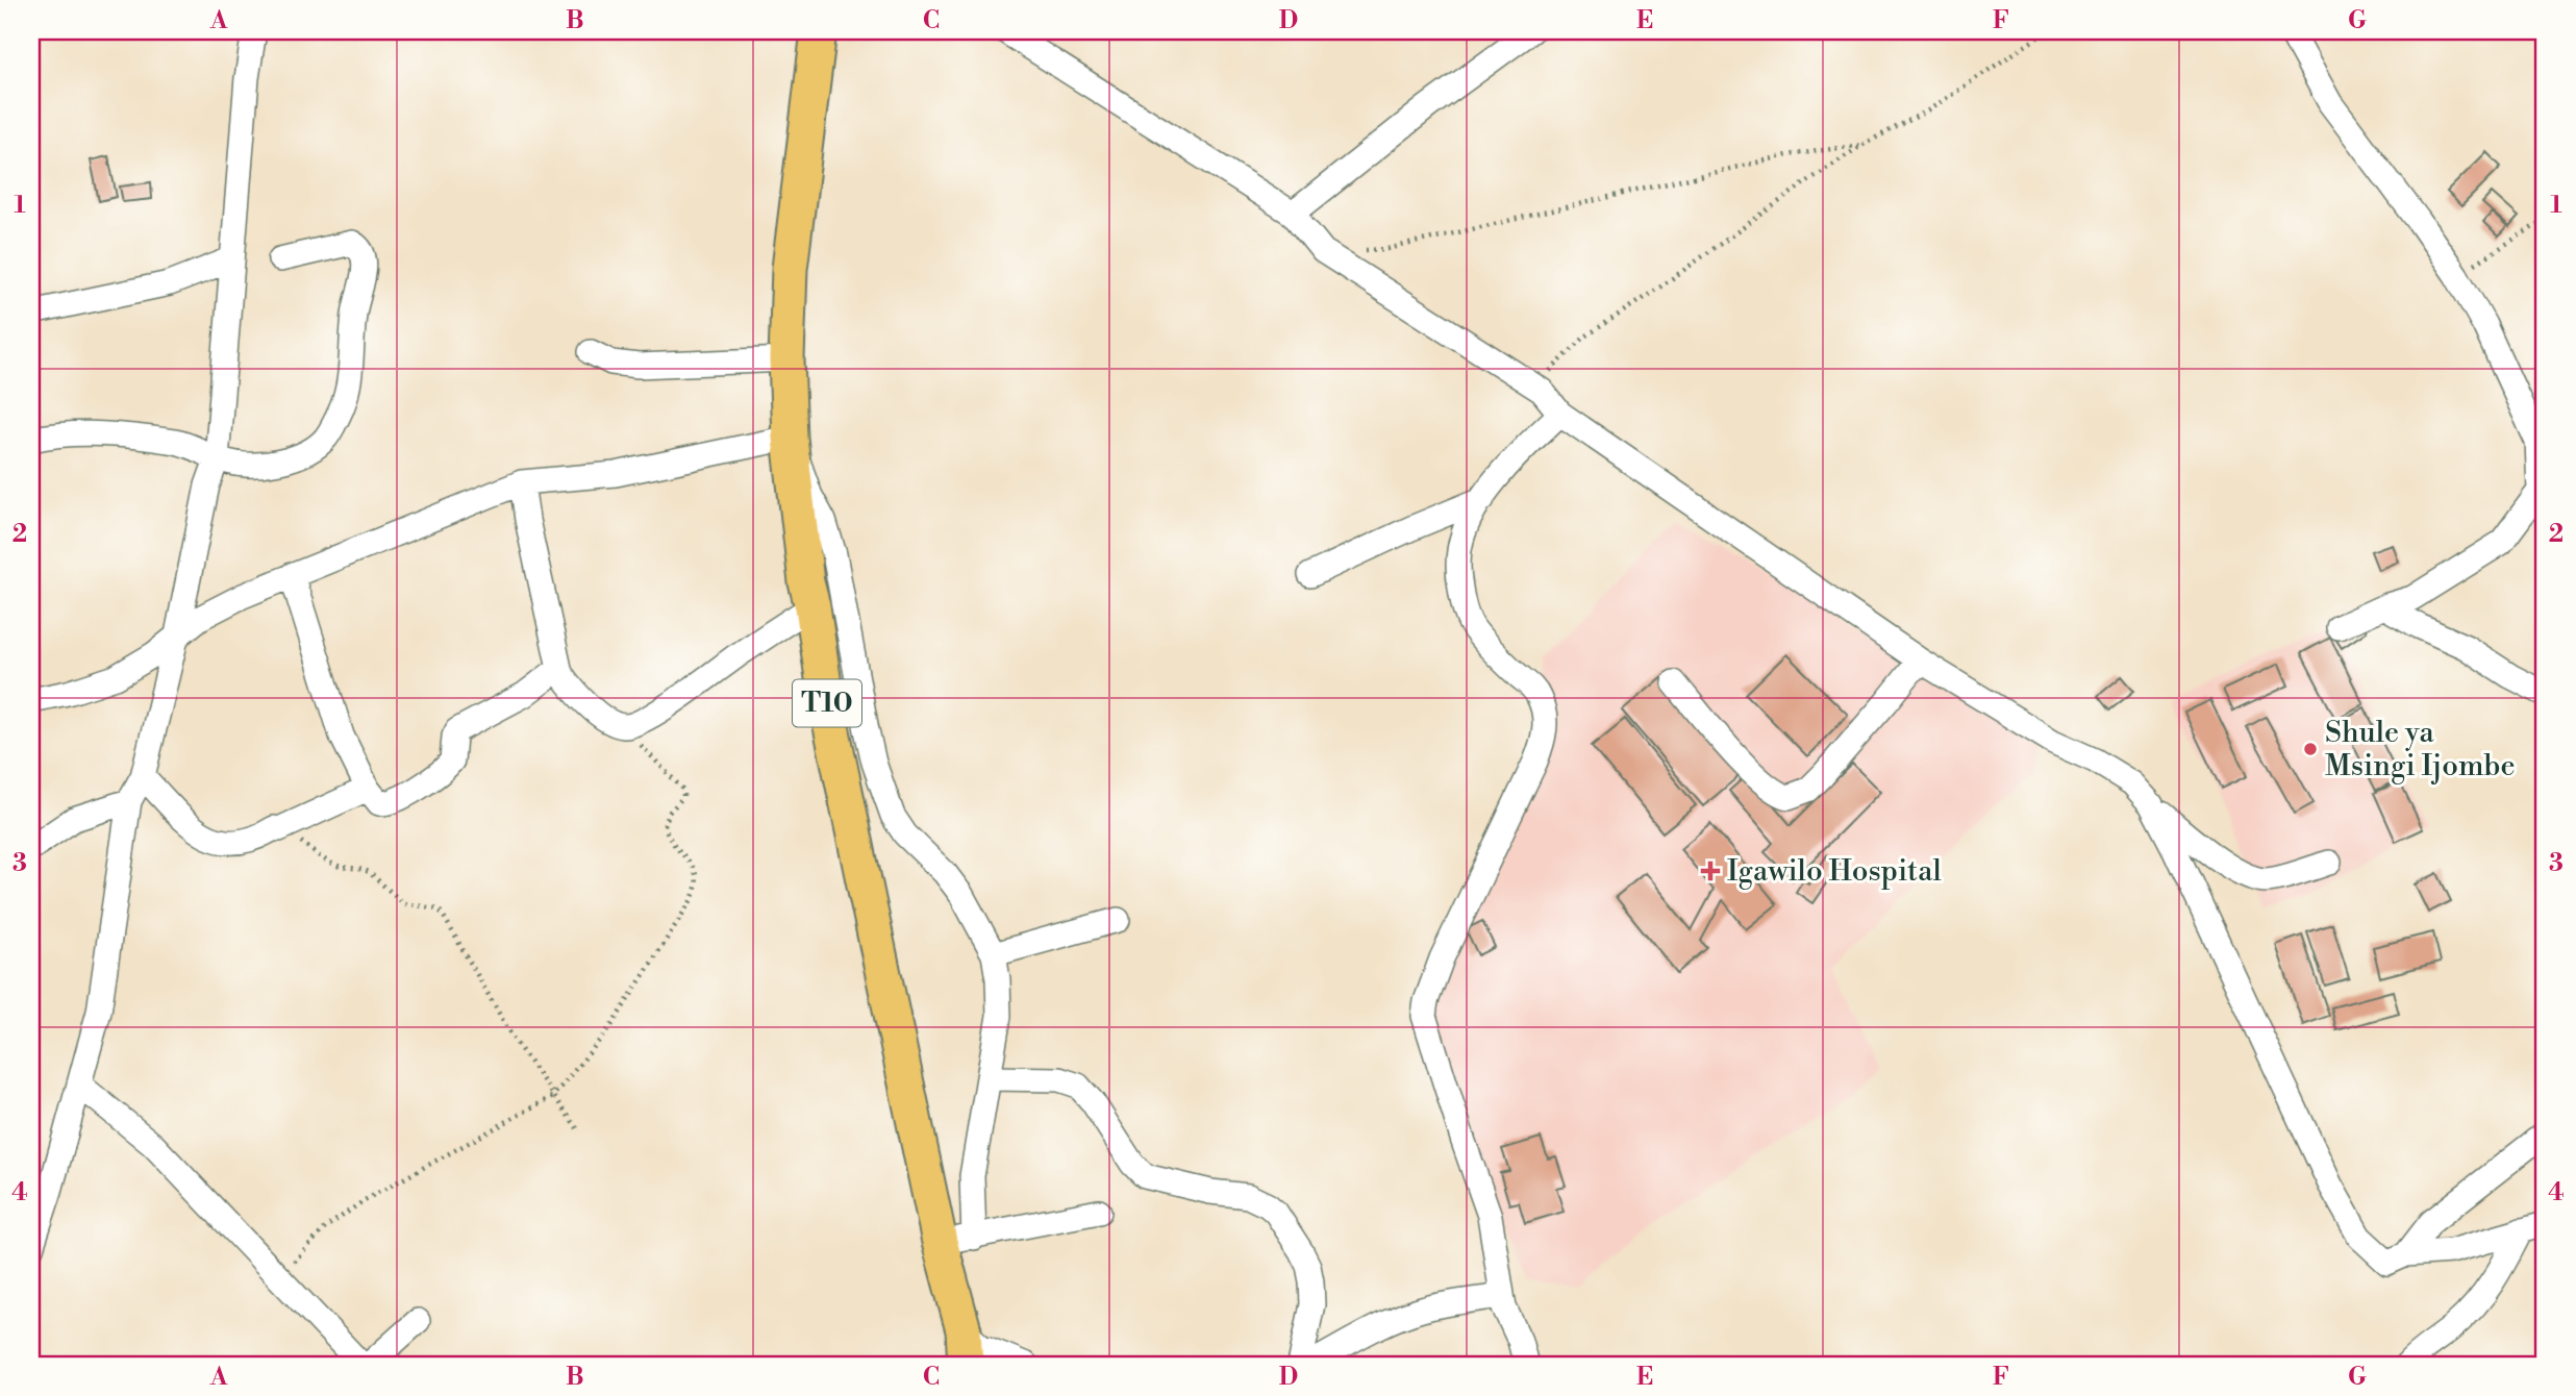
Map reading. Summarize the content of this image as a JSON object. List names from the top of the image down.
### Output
{
  "streets": {
    "highway": ["T10"]
  },
  "places": {
    "other": ["Shule ya Msingi Ijombe"],
    "health": ["Igawilo Hospital"]
  },
  "grid": {
    "columns": [
      "A",
      "B",
      "C",
      "D",
      "E",
      "F",
      "G"
    ],
    "rows": [
      "1",
      "2",
      "3",
      "4"
    ]
  }
}
